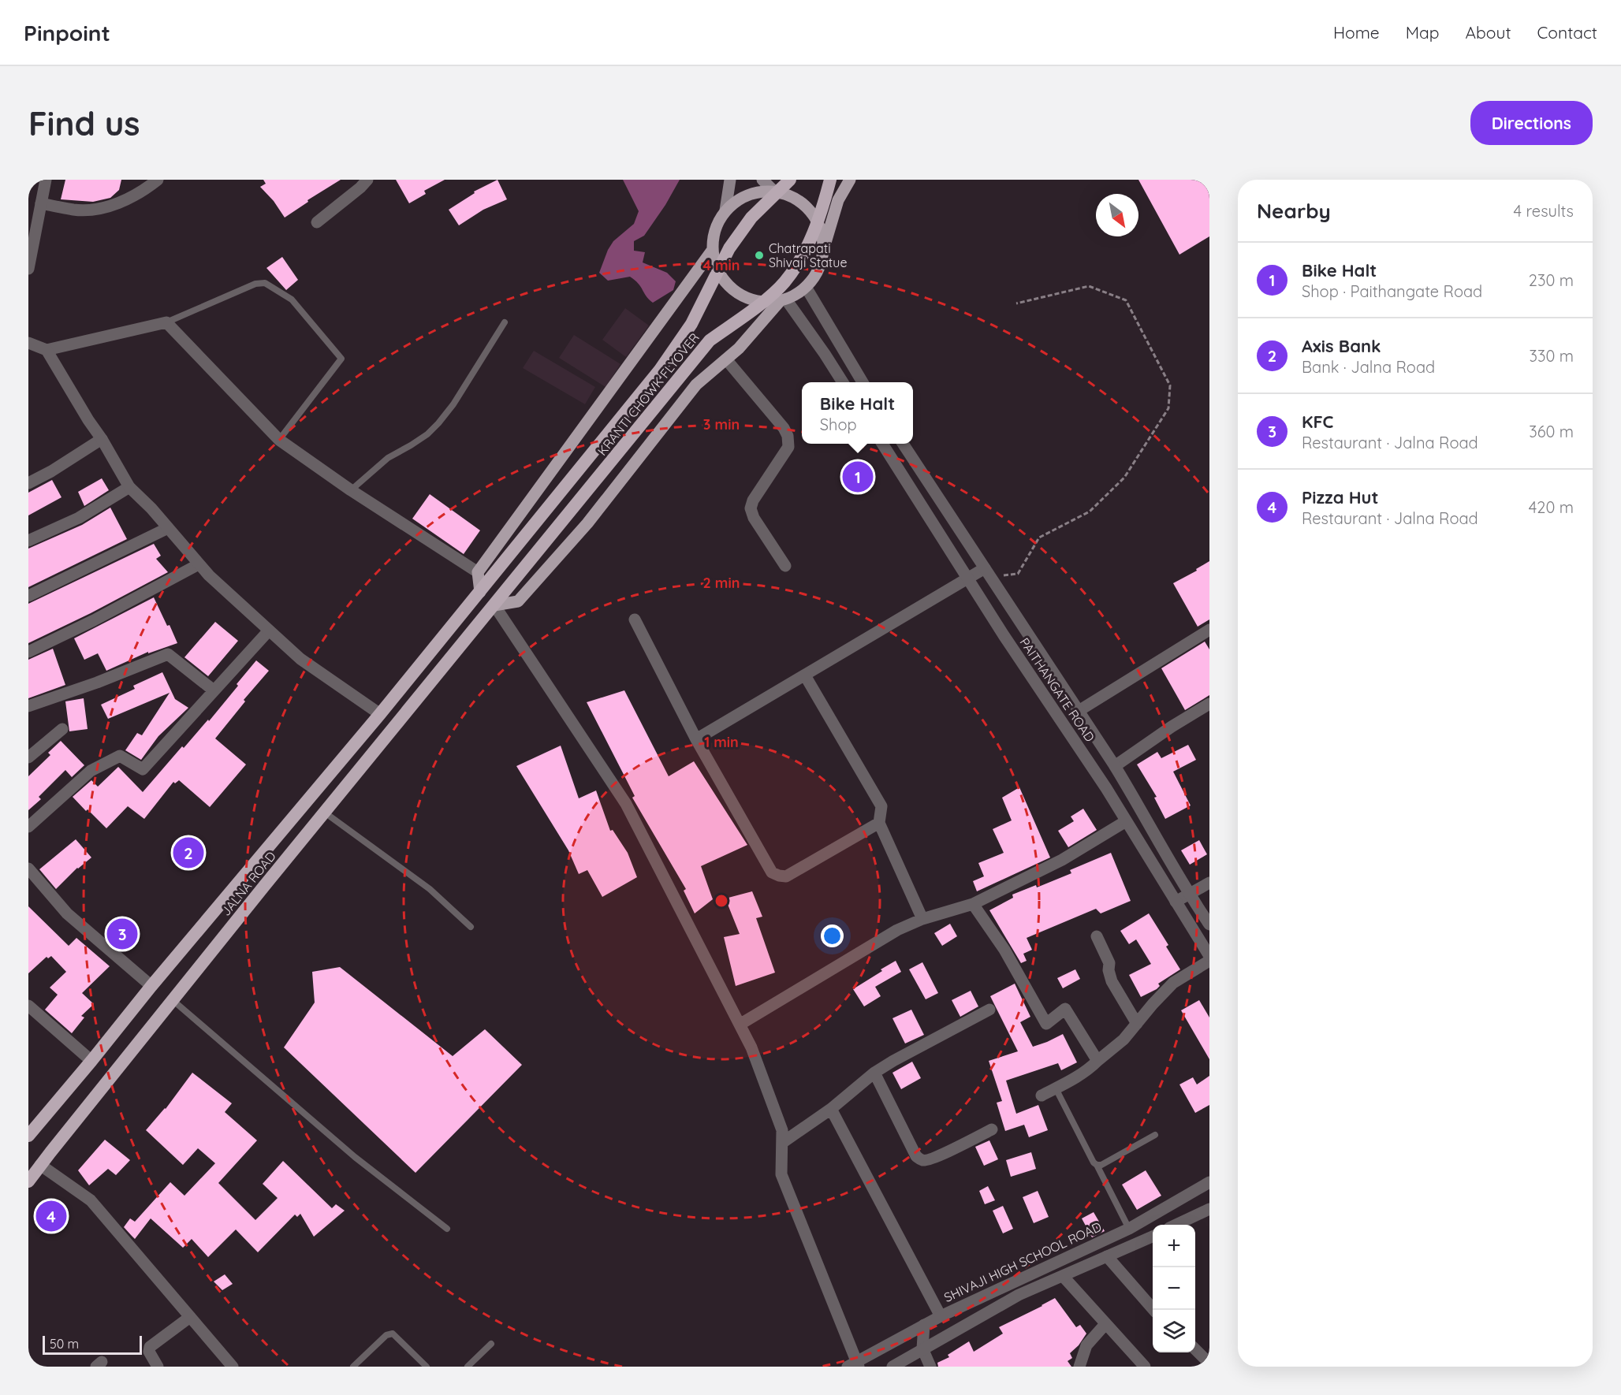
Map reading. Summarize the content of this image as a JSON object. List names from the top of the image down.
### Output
{
  "streets": {
    "highway": ["KRANTI CHOWK FLYOVER", "JALNA ROAD"],
    "street": ["PAITHANGATE ROAD", "SHIVAJI HIGH SCHOOL ROAD"]
  },
  "crossings": [
    ["KRANTI CHOWK FLYOVER", "JALNA ROAD"]
  ],
  "places": ["Chatrapati Shivaji Statue"],
  "scale_bar": "50 m",
  "north": "bottom right",
  "page": {
    "header": "Pinpoint",
    "nav": [
      "Home",
      "Map",
      "About",
      "Contact"
    ],
    "buttons": "Directions",
    "title": "Find us",
    "heading": ["Nearby", "4 results"],
    "list": [
      {
        "mark": "1",
        "name": "Bike Halt",
        "note": "Shop · Paithangate Road",
        "value": "230 m"
      },
      {
        "mark": "2",
        "name": "Axis Bank",
        "note": "Bank · Jalna Road",
        "value": "330 m"
      },
      {
        "mark": "3",
        "name": "KFC",
        "note": "Restaurant · Jalna Road",
        "value": "360 m"
      },
      {
        "mark": "4",
        "name": "Pizza Hut",
        "note": "Restaurant · Jalna Road",
        "value": "420 m"
      }
    ],
    "popup": ["Bike Halt", "Shop"],
    "pins": [
      "1",
      "2",
      "3",
      "4"
    ],
    "map_buttons": ["+", "−"],
    "scale": "50 m"
  },
  "rings": [
    "4 min",
    "3 min",
    "2 min",
    "1 min"
  ]
}
